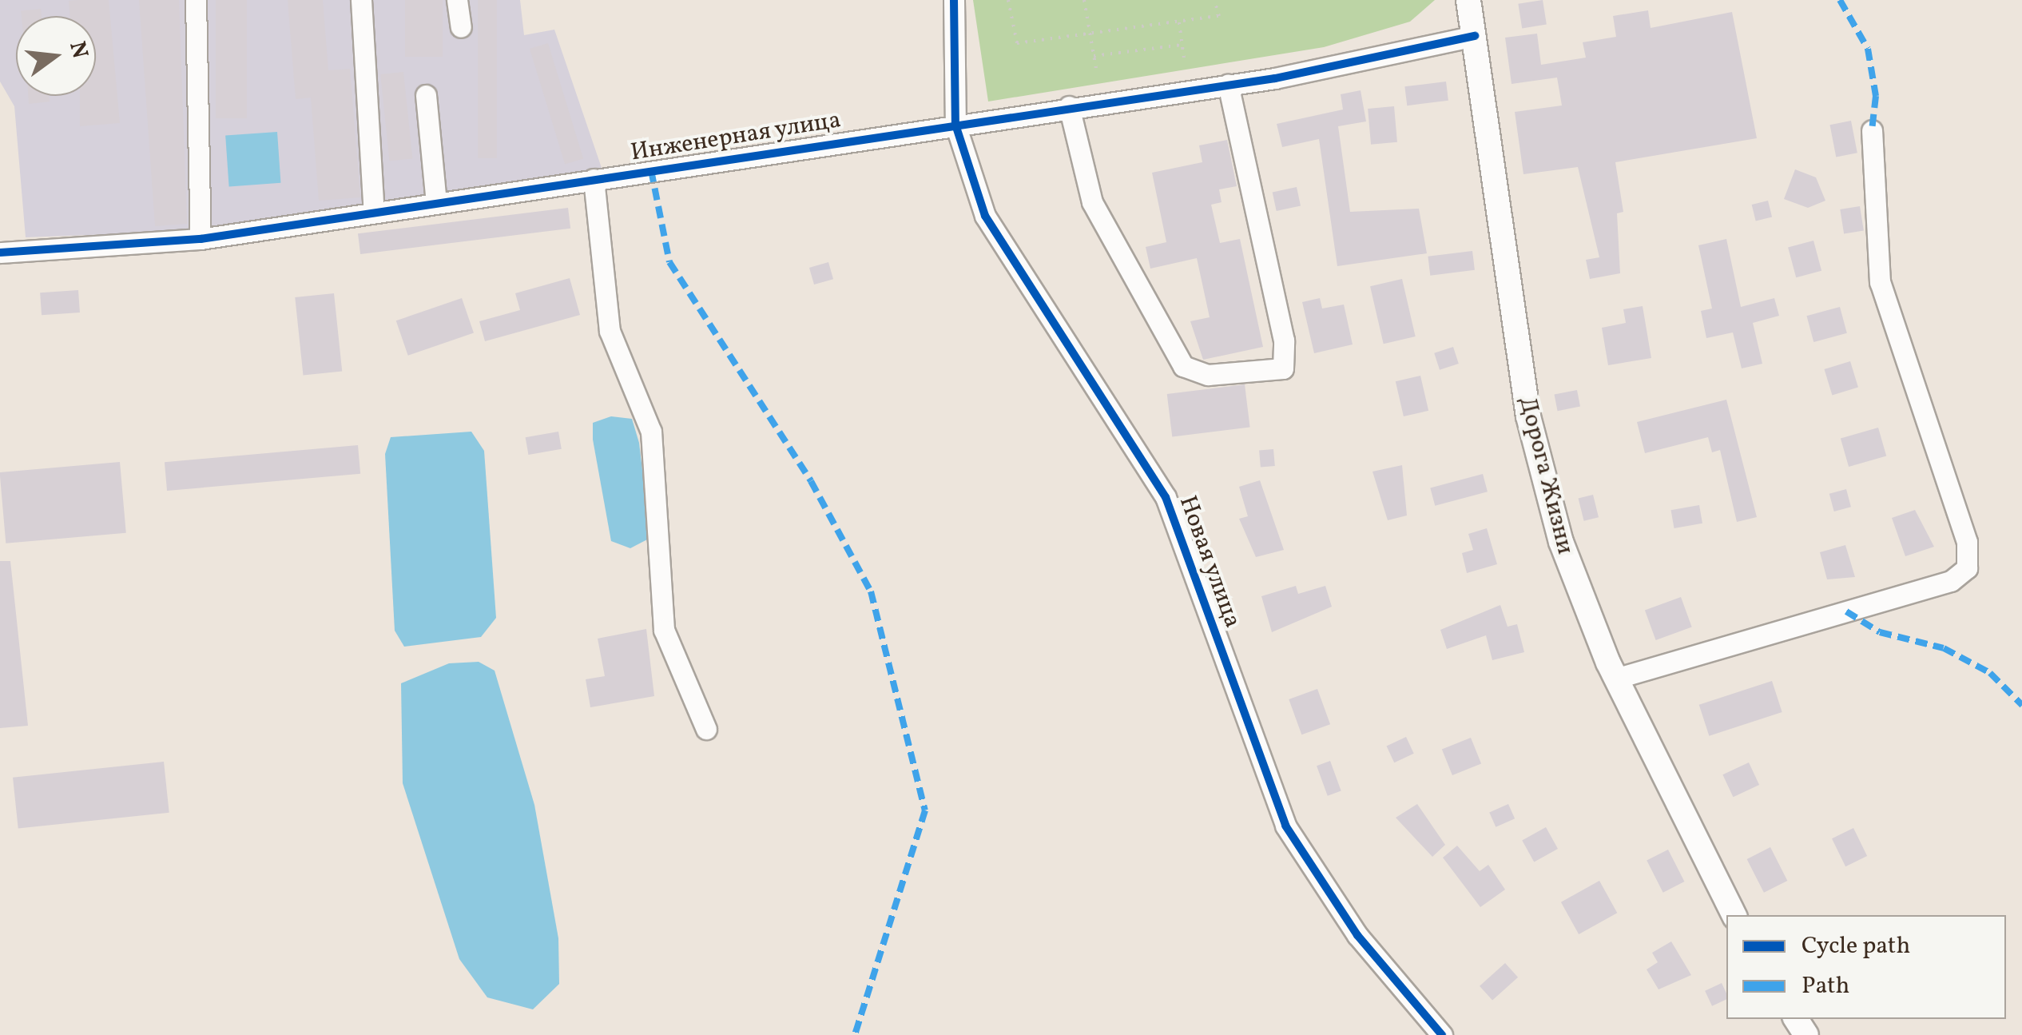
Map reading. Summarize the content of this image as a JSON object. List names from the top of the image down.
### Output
{
  "streets": {
    "main road": ["Дорога Жизни"],
    "street": ["Инженерная улица", "Новая улица"]
  },
  "crossings": [
    ["Инженерная улица", "Дорога Жизни"],
    ["Инженерная улица", "Новая улица"]
  ],
  "legend": ["Cycle path", "Path"],
  "north": "right"
}
